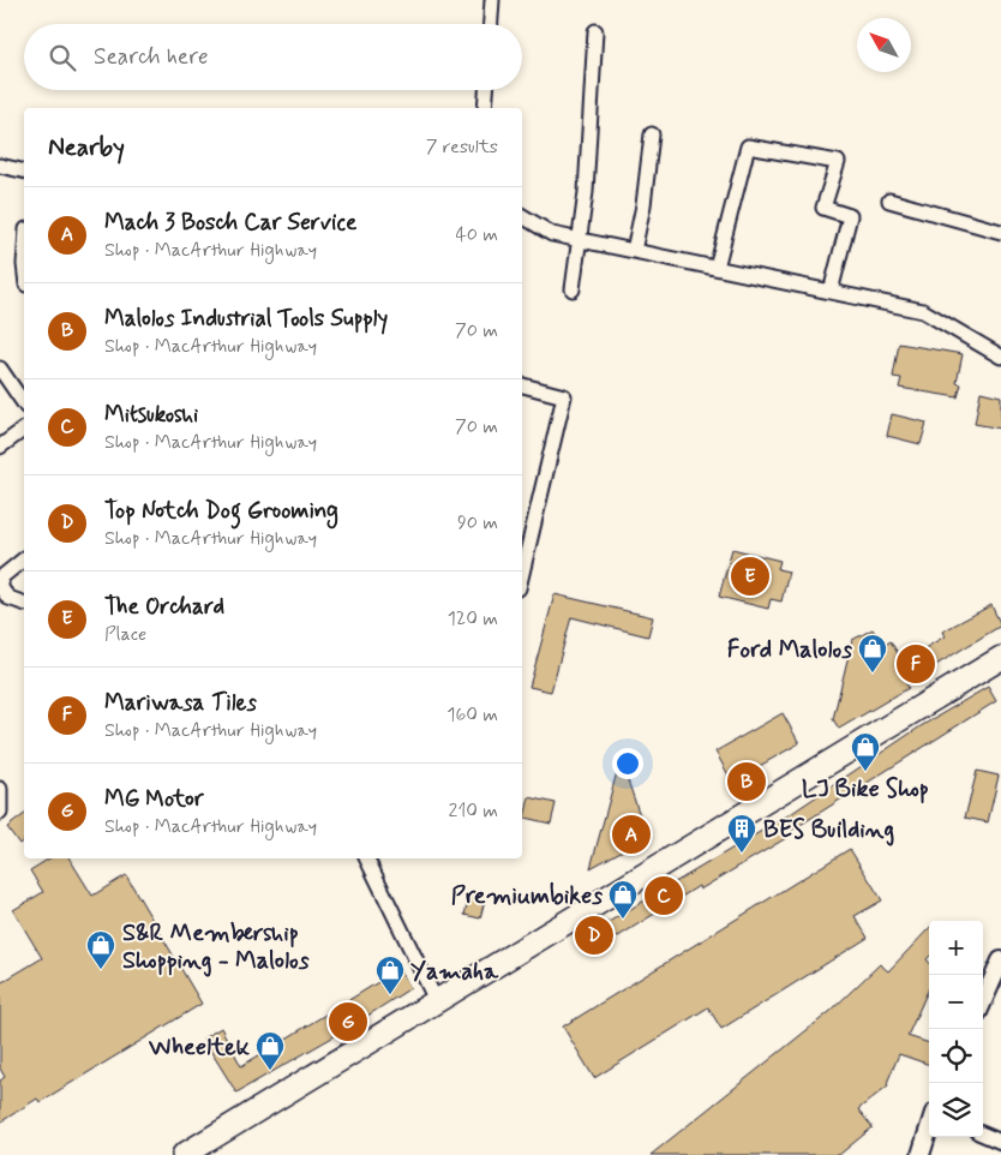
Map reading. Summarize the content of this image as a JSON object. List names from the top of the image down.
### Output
{
  "places": {
    "shop": [
      "Ford Malolos",
      "LJ Bike Shop",
      "Premiumbikes",
      "S&R Membership Shopping - Malolos",
      "Yamaha",
      "Wheeltek"
    ],
    "building": ["BES Building"]
  },
  "north": "top left",
  "page": {
    "search": "Search here",
    "heading": ["Nearby", "7 results"],
    "list": [
      {
        "mark": "A",
        "name": "Mach 3 Bosch Car Service",
        "note": "Shop · MacArthur Highway",
        "value": "40 m"
      },
      {
        "mark": "B",
        "name": "Malolos Industrial Tools Supply",
        "note": "Shop · MacArthur Highway",
        "value": "70 m"
      },
      {
        "mark": "C",
        "name": "Mitsukoshi",
        "note": "Shop · MacArthur Highway",
        "value": "70 m"
      },
      {
        "mark": "D",
        "name": "Top Notch Dog Grooming",
        "note": "Shop · MacArthur Highway",
        "value": "90 m"
      },
      {
        "mark": "E",
        "name": "The Orchard",
        "note": "Place",
        "value": "120 m"
      },
      {
        "mark": "F",
        "name": "Mariwasa Tiles",
        "note": "Shop · MacArthur Highway",
        "value": "160 m"
      },
      {
        "mark": "G",
        "name": "MG Motor",
        "note": "Shop · MacArthur Highway",
        "value": "210 m"
      }
    ],
    "pins": [
      "E",
      "F",
      "B",
      "A",
      "C",
      "D",
      "G"
    ],
    "map_buttons": ["+", "−"]
  }
}
